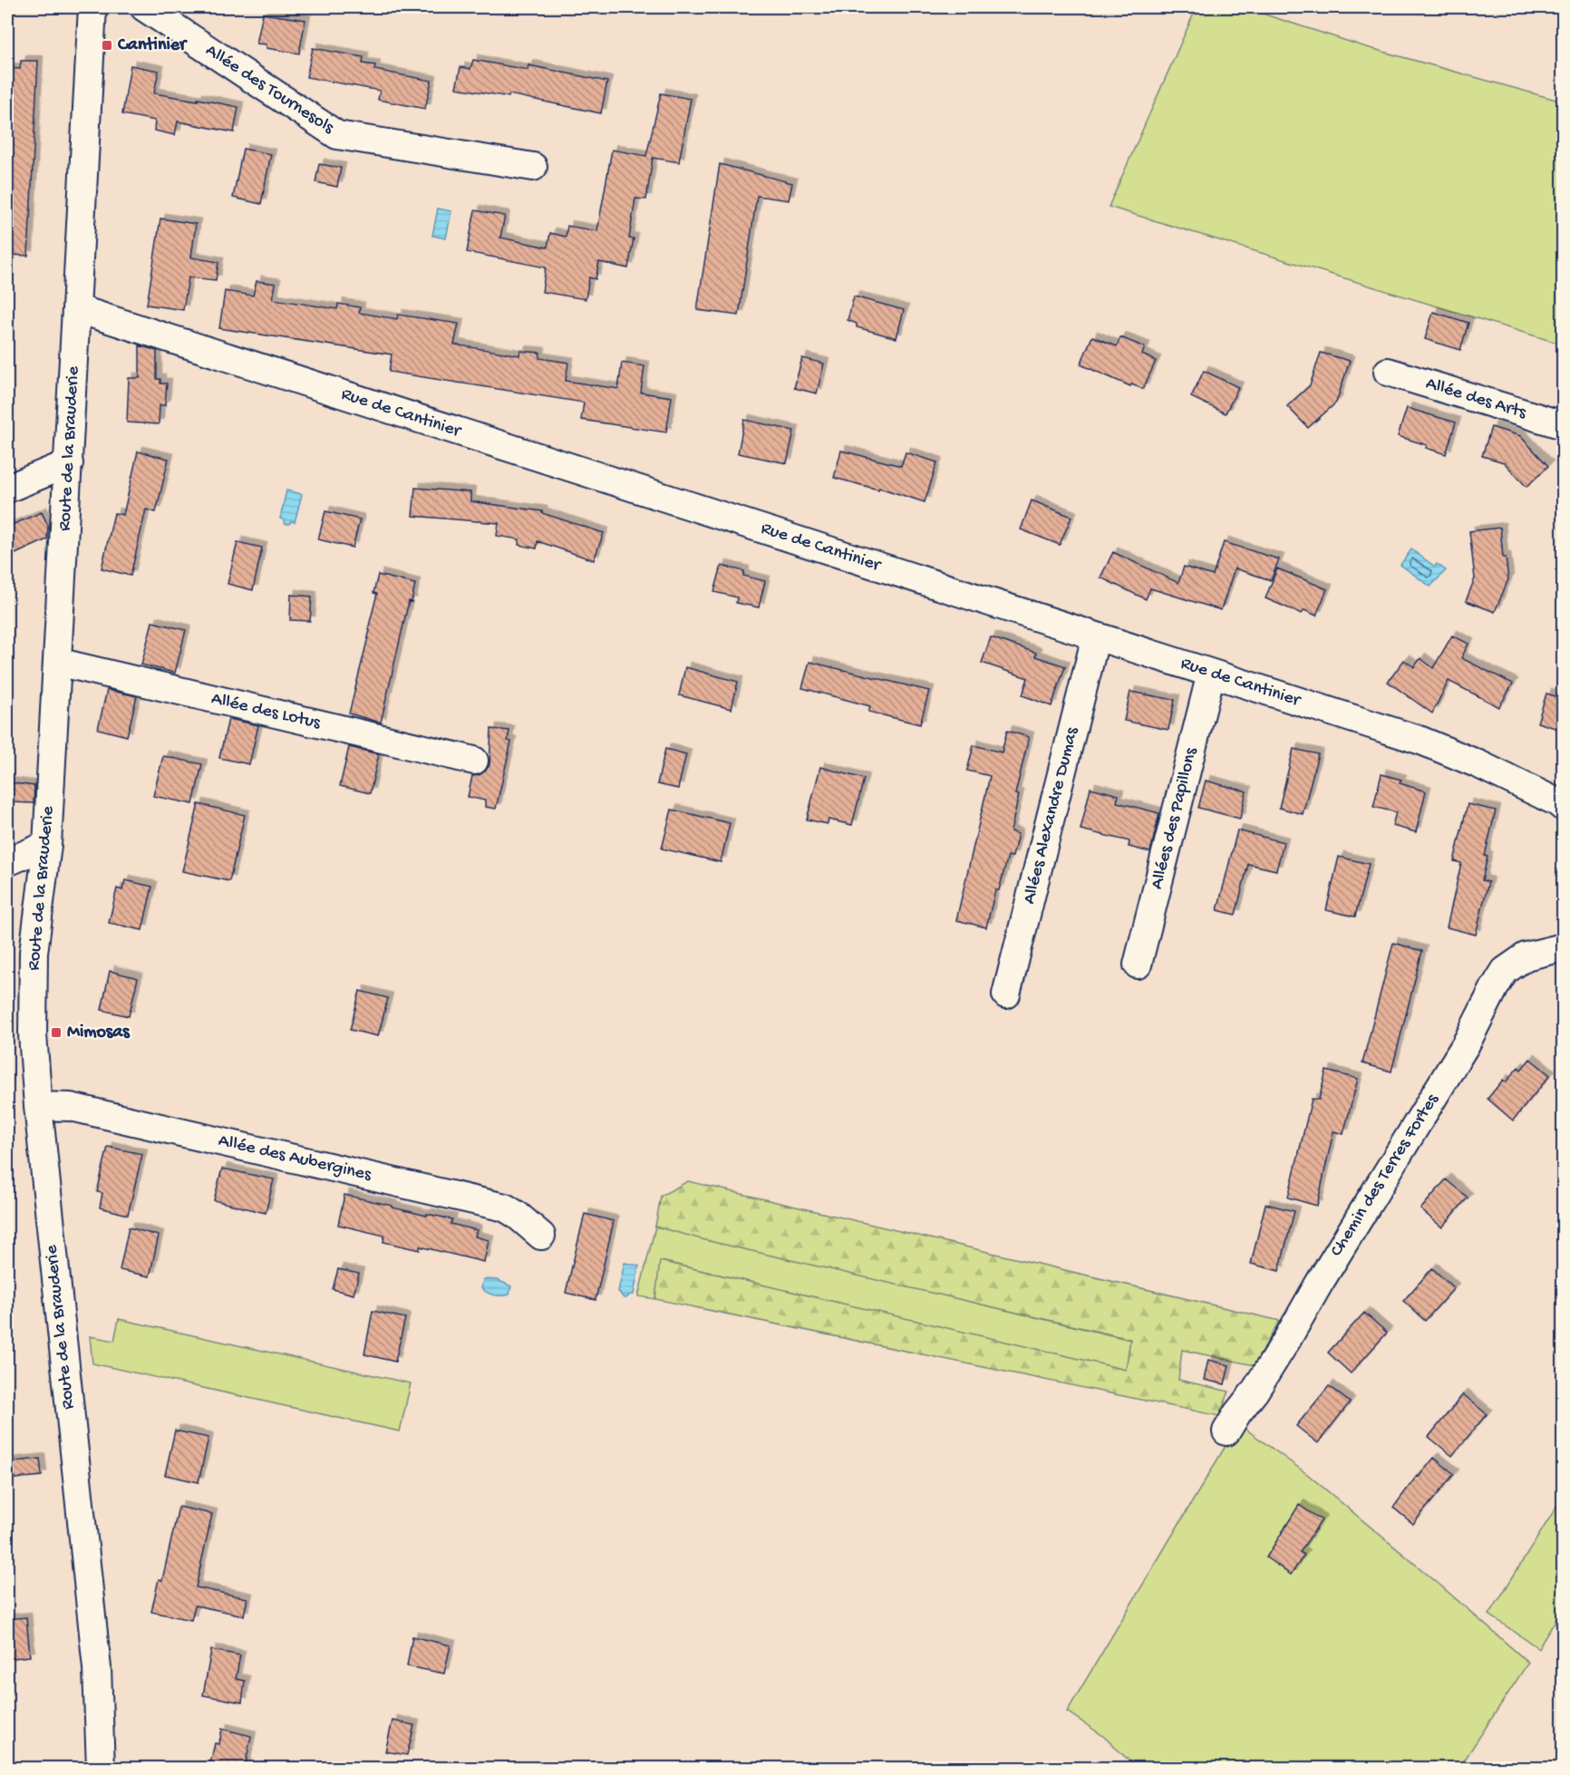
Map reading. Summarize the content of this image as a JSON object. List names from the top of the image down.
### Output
{
  "streets": {
    "street": [
      "Allée des Tournesols",
      "Allée des Arts",
      "Rue de Cantinier",
      "Route de la Brauderie",
      "Allée des Lotus",
      "Allées Alexandre Dumas",
      "Allées des Papillons",
      "Allée des Aubergines",
      "Chemin des Terres Fortes"
    ]
  },
  "crossings": [
    ["Rue de Cantinier", "Route de la Brauderie"],
    ["Rue de Cantinier", "Allées Alexandre Dumas"],
    ["Rue de Cantinier", "Allées des Papillons"],
    ["Route de la Brauderie", "Allée des Lotus"],
    ["Route de la Brauderie", "Allée des Aubergines"]
  ],
  "places": {
    "transit": ["Cantinier", "Mimosas"]
  }
}
